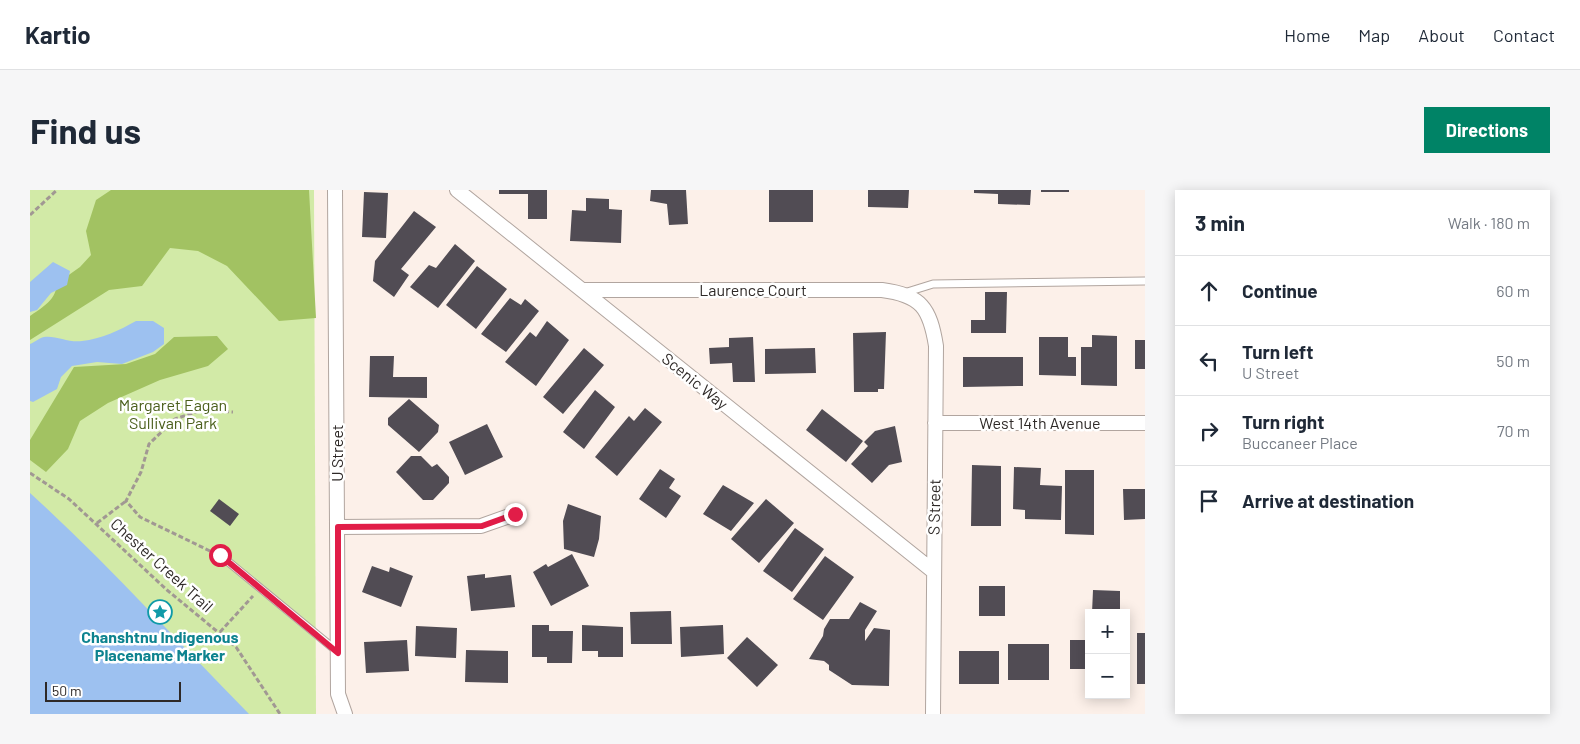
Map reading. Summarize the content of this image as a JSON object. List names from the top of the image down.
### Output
{
  "streets": {
    "street": [
      "Laurence Court",
      "Scenic Way",
      "West 14th Avenue",
      "U Street",
      "S Street"
    ],
    "path": ["Chester Creek Trail"]
  },
  "crossings": [
    ["Laurence Court", "Scenic Way"],
    ["Laurence Court", "S Street"],
    ["Scenic Way", "S Street"],
    ["West 14th Avenue", "S Street"]
  ],
  "parks": ["Margaret Eagan Sullivan Park"],
  "places": {
    "place": ["Chanshtnu Indigenous Placename Marker"]
  },
  "scale_bar": "50 m",
  "page": {
    "header": "Kartio",
    "nav": [
      "Home",
      "Map",
      "About",
      "Contact"
    ],
    "buttons": "Directions",
    "title": "Find us",
    "heading": ["3 min", "Walk · 180 m"],
    "list": [
      ["Continue", "60 m"],
      ["Turn left", "U Street", "50 m"],
      ["Turn right", "Buccaneer Place", "70 m"],
      "Arrive at destination"
    ],
    "map_buttons": ["+", "−"],
    "scale": "50 m"
  }
}
